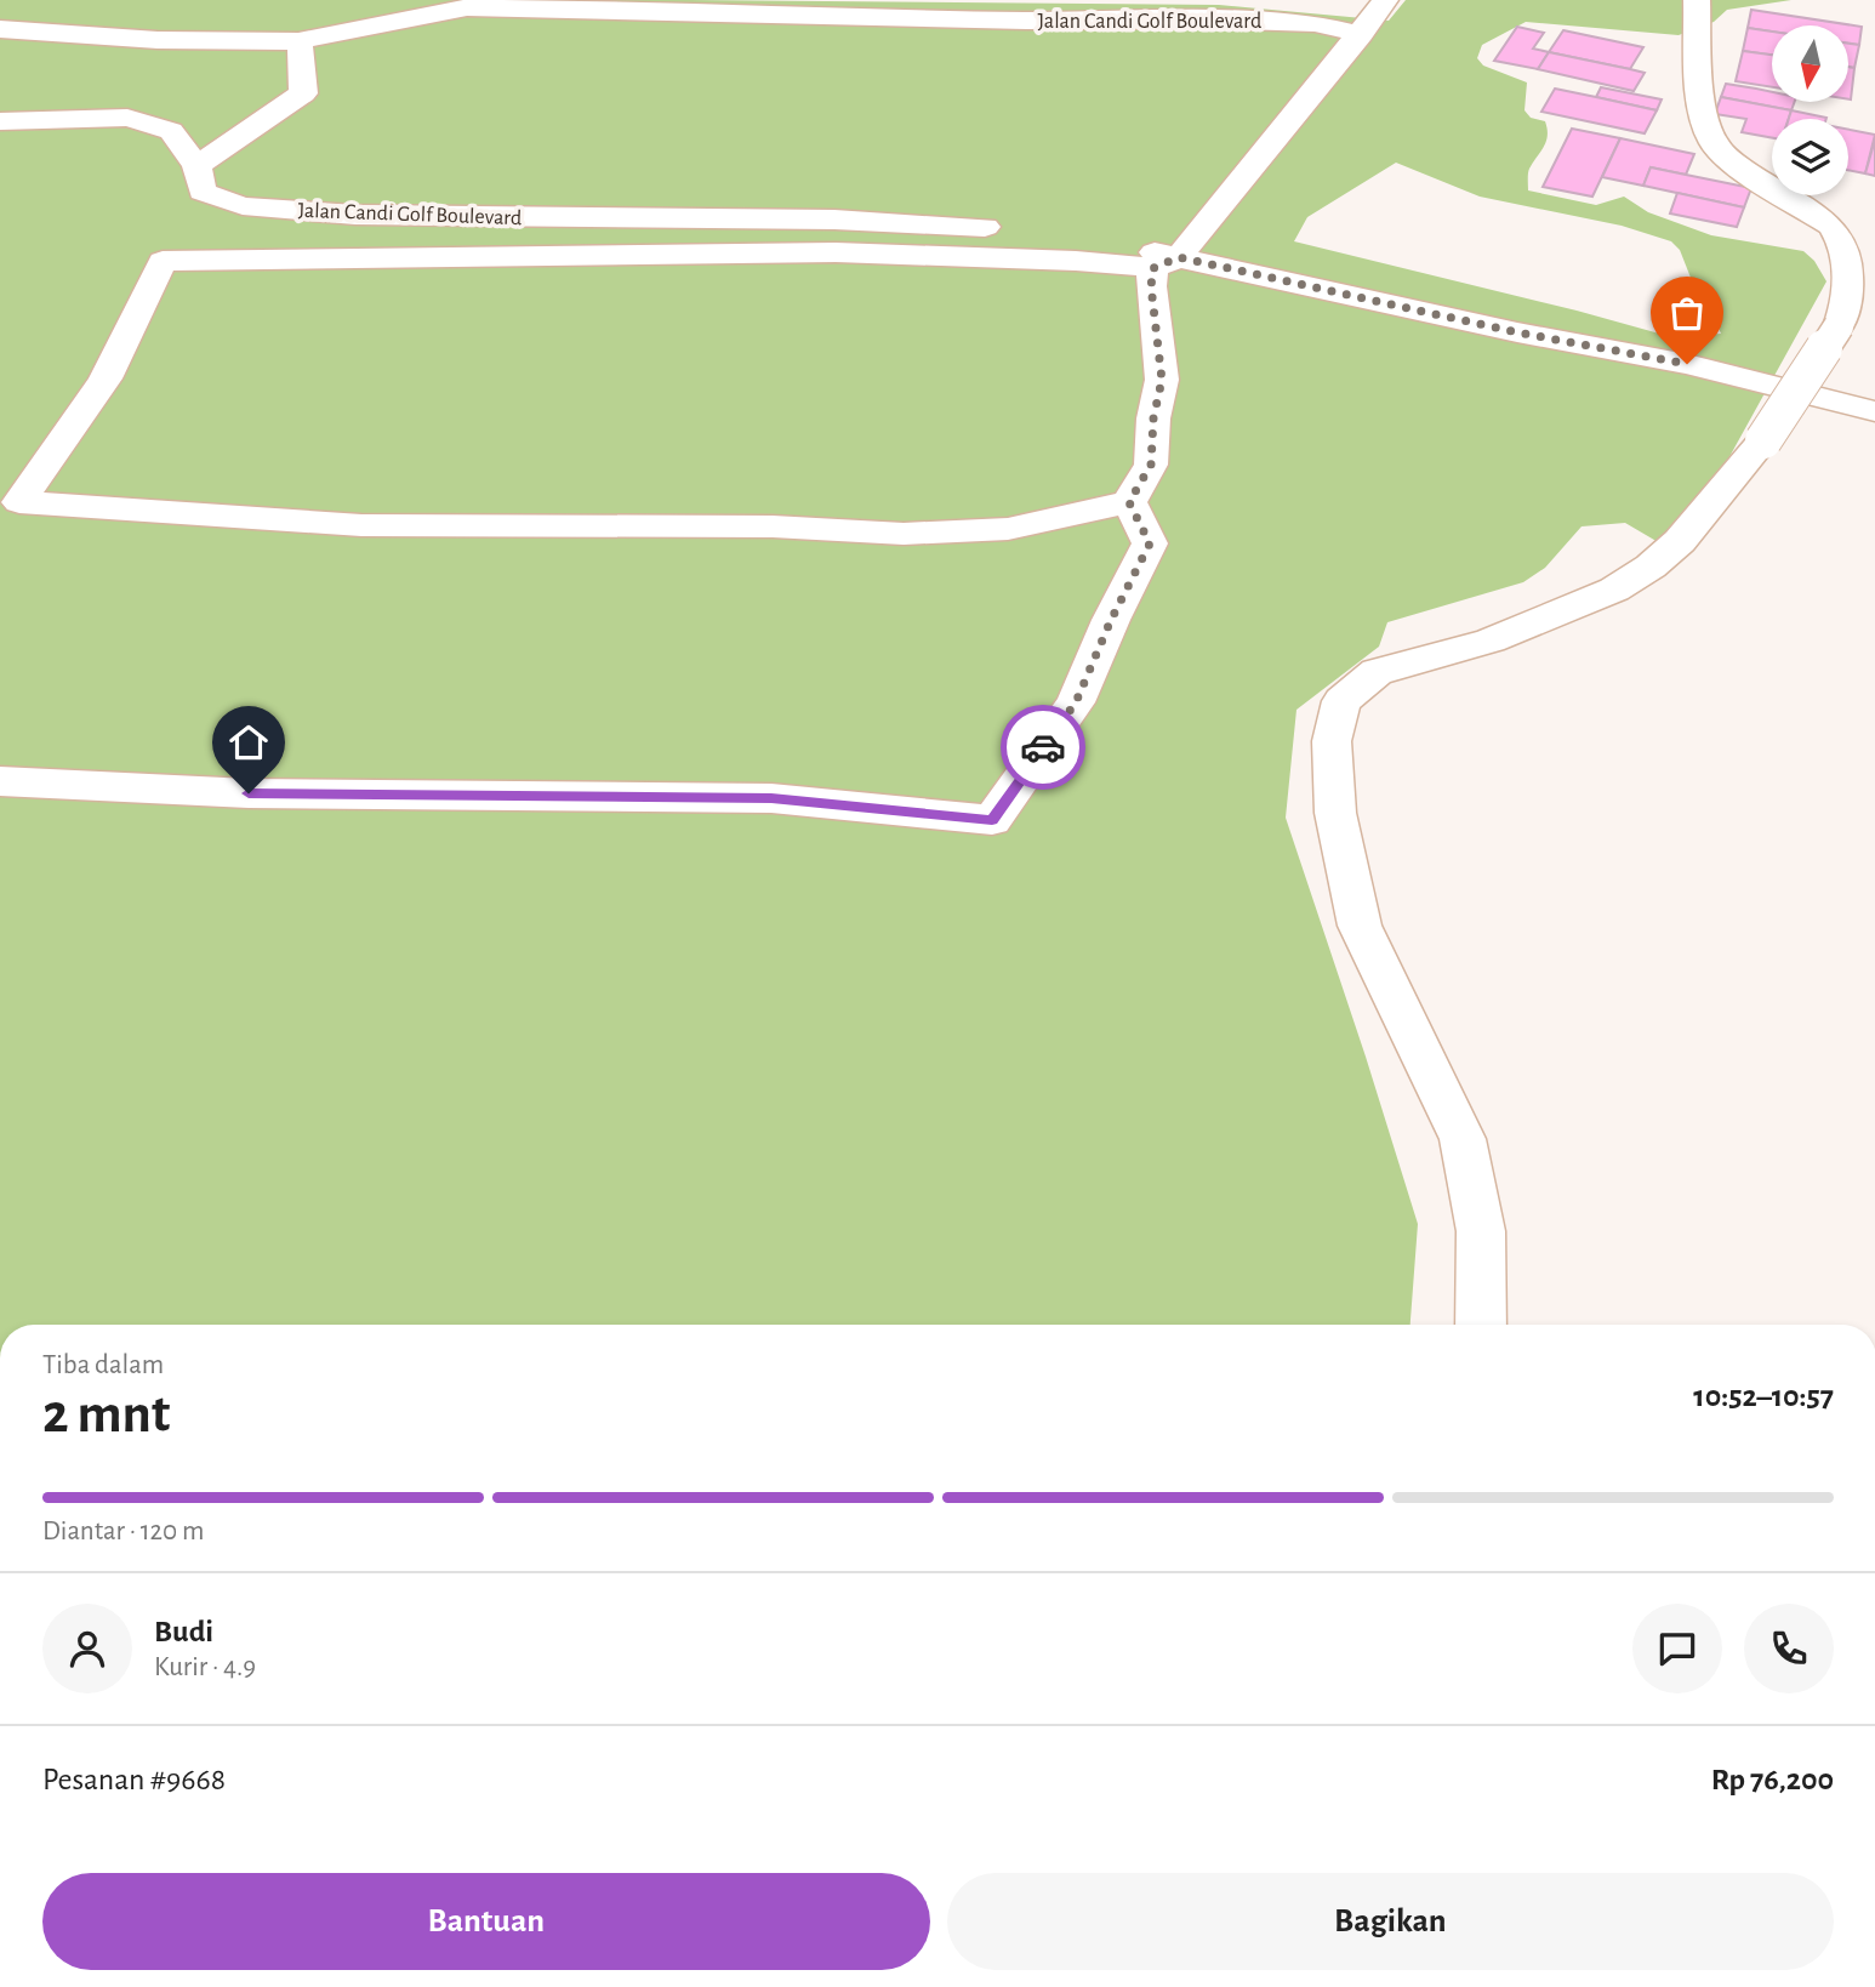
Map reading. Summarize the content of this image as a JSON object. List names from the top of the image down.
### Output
{
  "streets": {
    "street": ["Jalan Candi Golf Boulevard"]
  },
  "north": "bottom",
  "page": {
    "heading": ["2 mnt", "Tiba dalam", "10:52–10:57"],
    "panel": [
      "Budi",
      "Kurir · 4.9",
      "Pesanan #9668",
      "Rp 76,200"
    ],
    "bar": "Diantar · 120 m",
    "buttons": ["Bantuan", "Bagikan"]
  }
}
